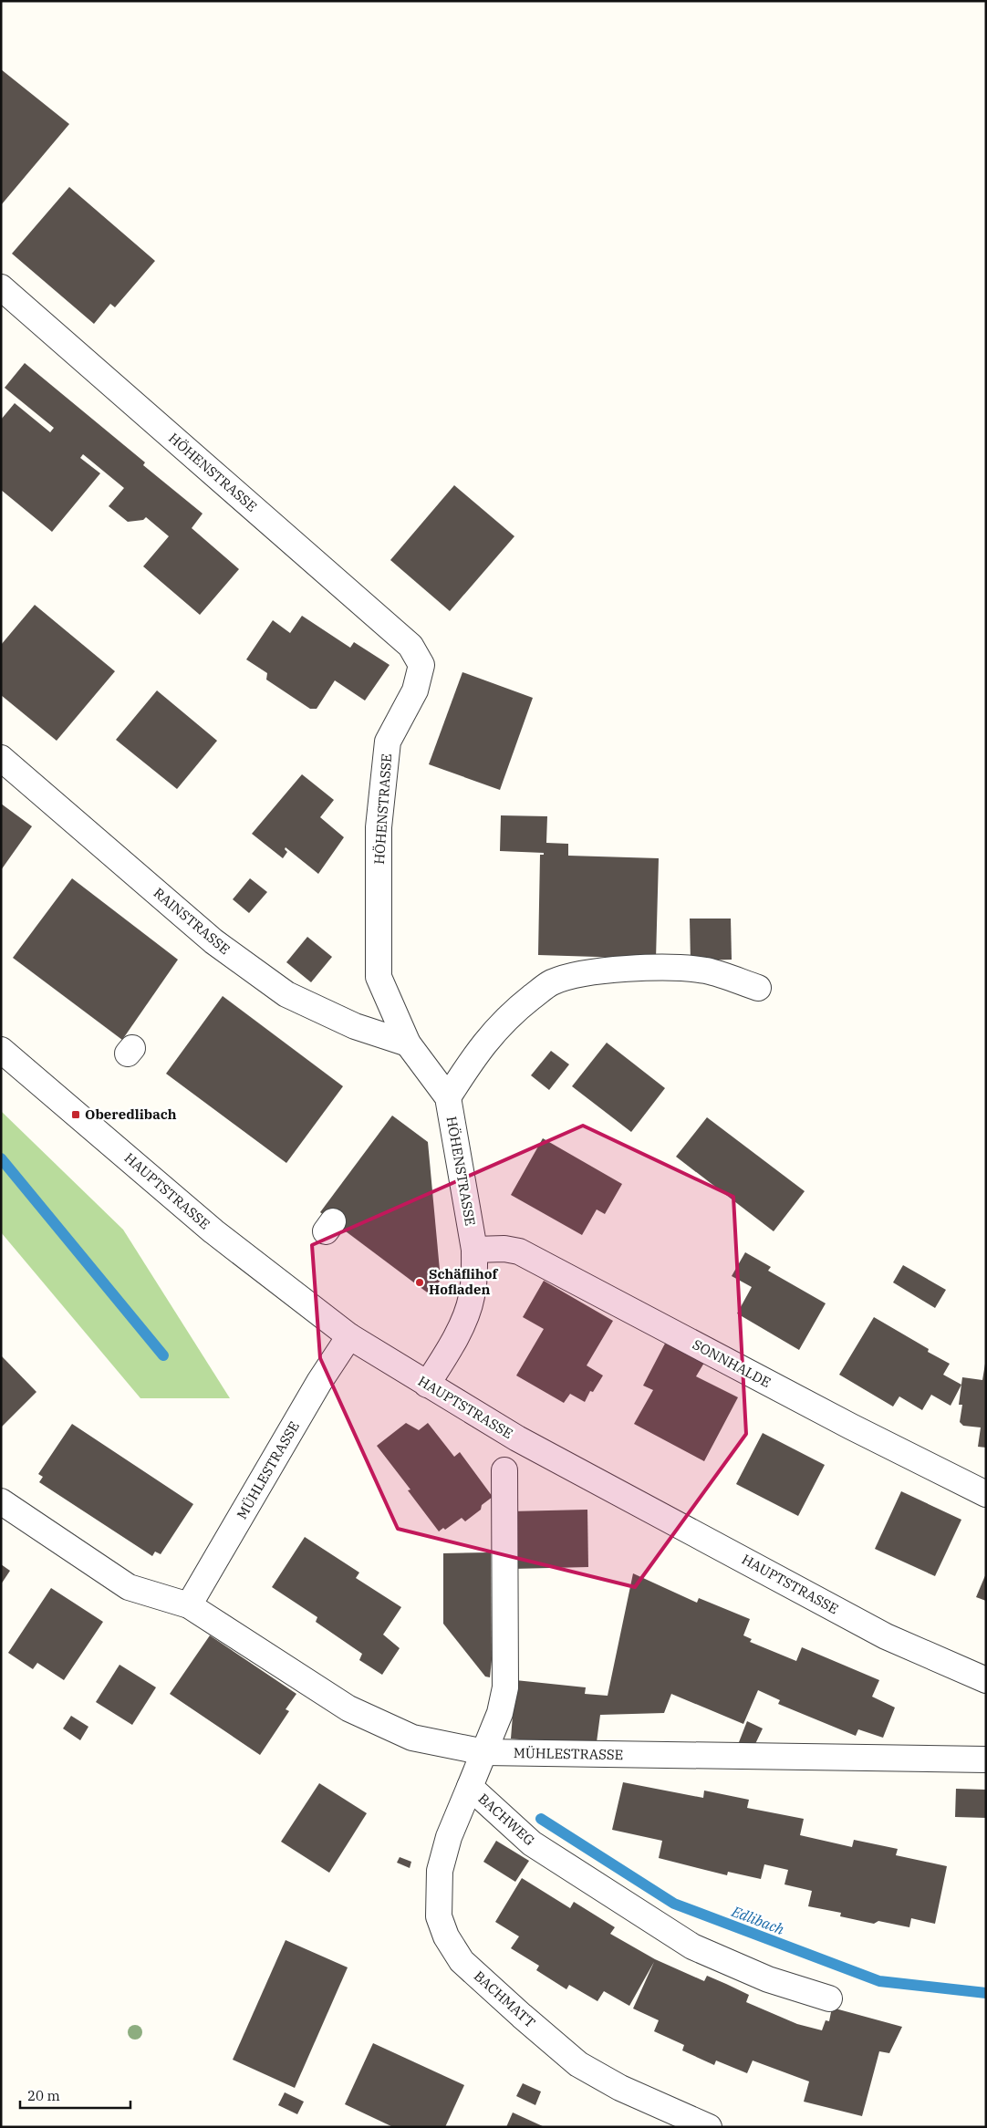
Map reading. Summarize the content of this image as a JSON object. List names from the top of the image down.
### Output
{
  "streets": {
    "street": [
      "HÖHENSTRASSE",
      "RAINSTRASSE",
      "HAUPTSTRASSE",
      "SONNHALDE",
      "MÜHLESTRASSE",
      "BACHWEG",
      "BACHMATT"
    ]
  },
  "crossings": [
    ["HÖHENSTRASSE", "RAINSTRASSE"],
    ["HÖHENSTRASSE", "HAUPTSTRASSE"],
    ["HÖHENSTRASSE", "SONNHALDE"],
    ["HAUPTSTRASSE", "MÜHLESTRASSE"],
    ["MÜHLESTRASSE", "BACHWEG"],
    ["BACHWEG", "BACHMATT"]
  ],
  "water": ["Edlibach"],
  "places": {
    "transit": ["Oberedlibach"],
    "other": ["Schäflihof Hofladen"]
  },
  "scale_bar": "20 m"
}
